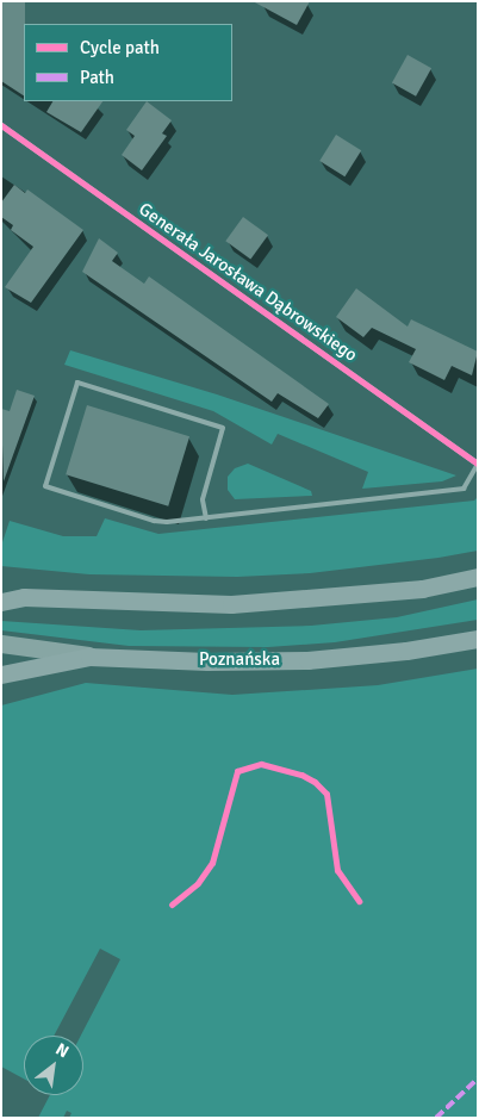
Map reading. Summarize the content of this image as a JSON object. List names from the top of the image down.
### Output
{
  "streets": {
    "main road": ["Poznańska"],
    "street": ["Generała Jarosława Dąbrowskiego"]
  },
  "legend": ["Cycle path", "Path"],
  "north": "top right"
}
